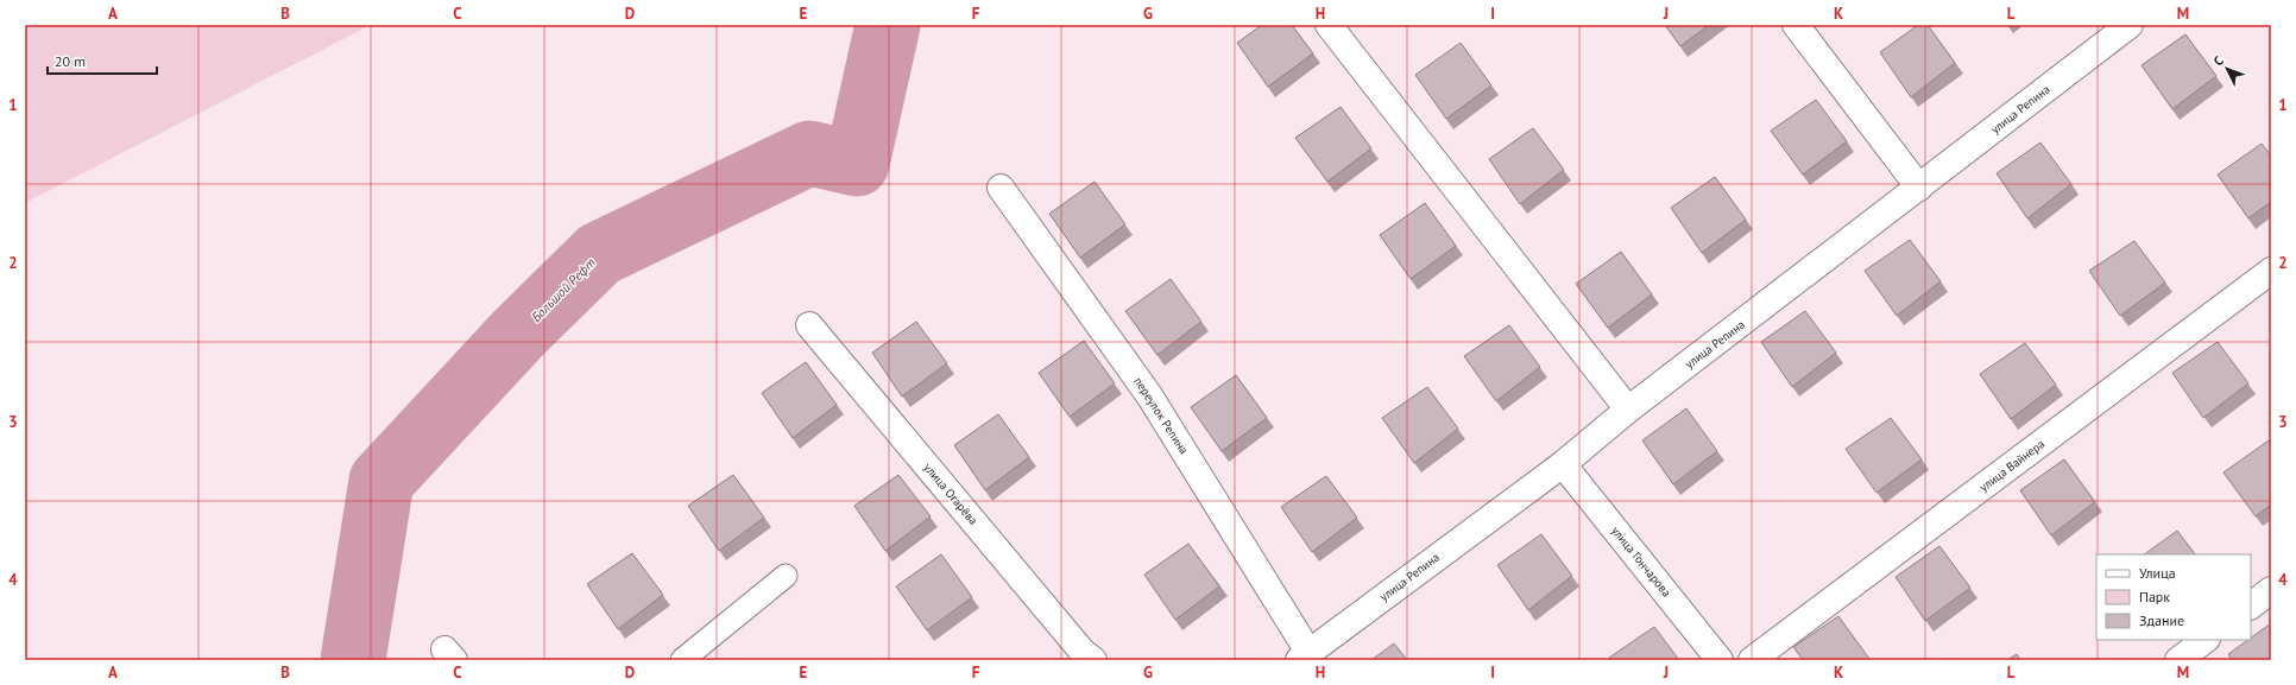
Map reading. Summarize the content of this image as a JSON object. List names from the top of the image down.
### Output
{
  "streets": {
    "street": [
      "улица Репина",
      "переулок Репина",
      "улица Вайнера",
      "улица Огарёва",
      "улица Гончарова"
    ]
  },
  "crossings": [
    ["улица Репина", "переулок Репина"],
    ["улица Репина", "улица Гончарова"]
  ],
  "water": ["Большой Рефт"],
  "legend": ["Улица", "Парк", "Здание"],
  "scale_bar": "20 m",
  "north": "top left",
  "grid": {
    "columns": [
      "A",
      "B",
      "C",
      "D",
      "E",
      "F",
      "G",
      "H",
      "I",
      "J",
      "K",
      "L",
      "M"
    ],
    "rows": [
      "1",
      "2",
      "3",
      "4"
    ]
  }
}
